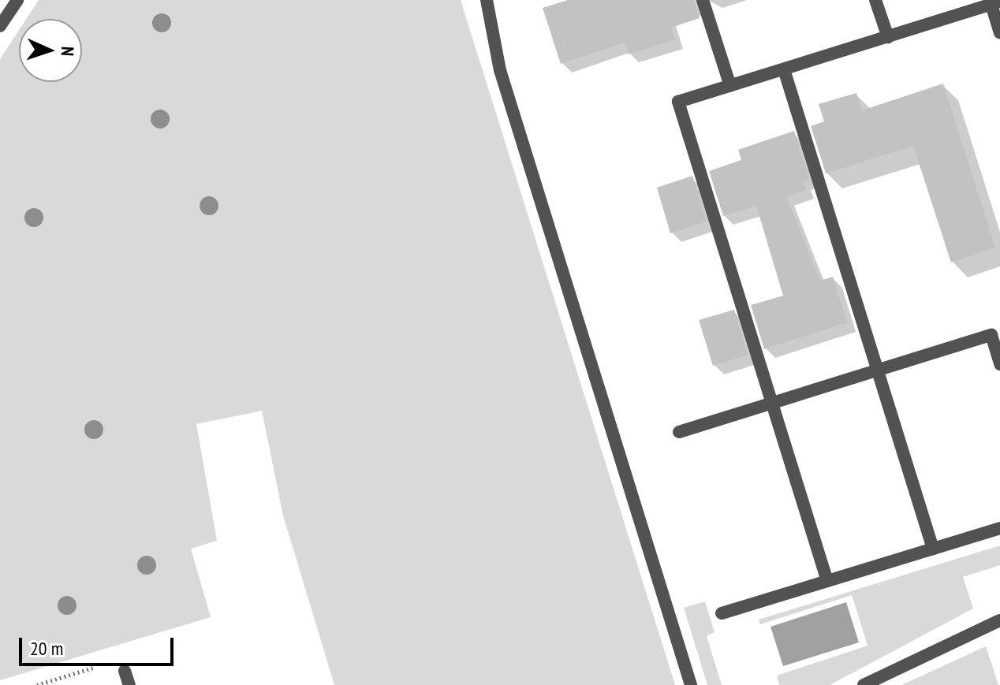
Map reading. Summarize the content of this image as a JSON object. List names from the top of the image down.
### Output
{
  "scale_bar": "20 m",
  "north": "right"
}
